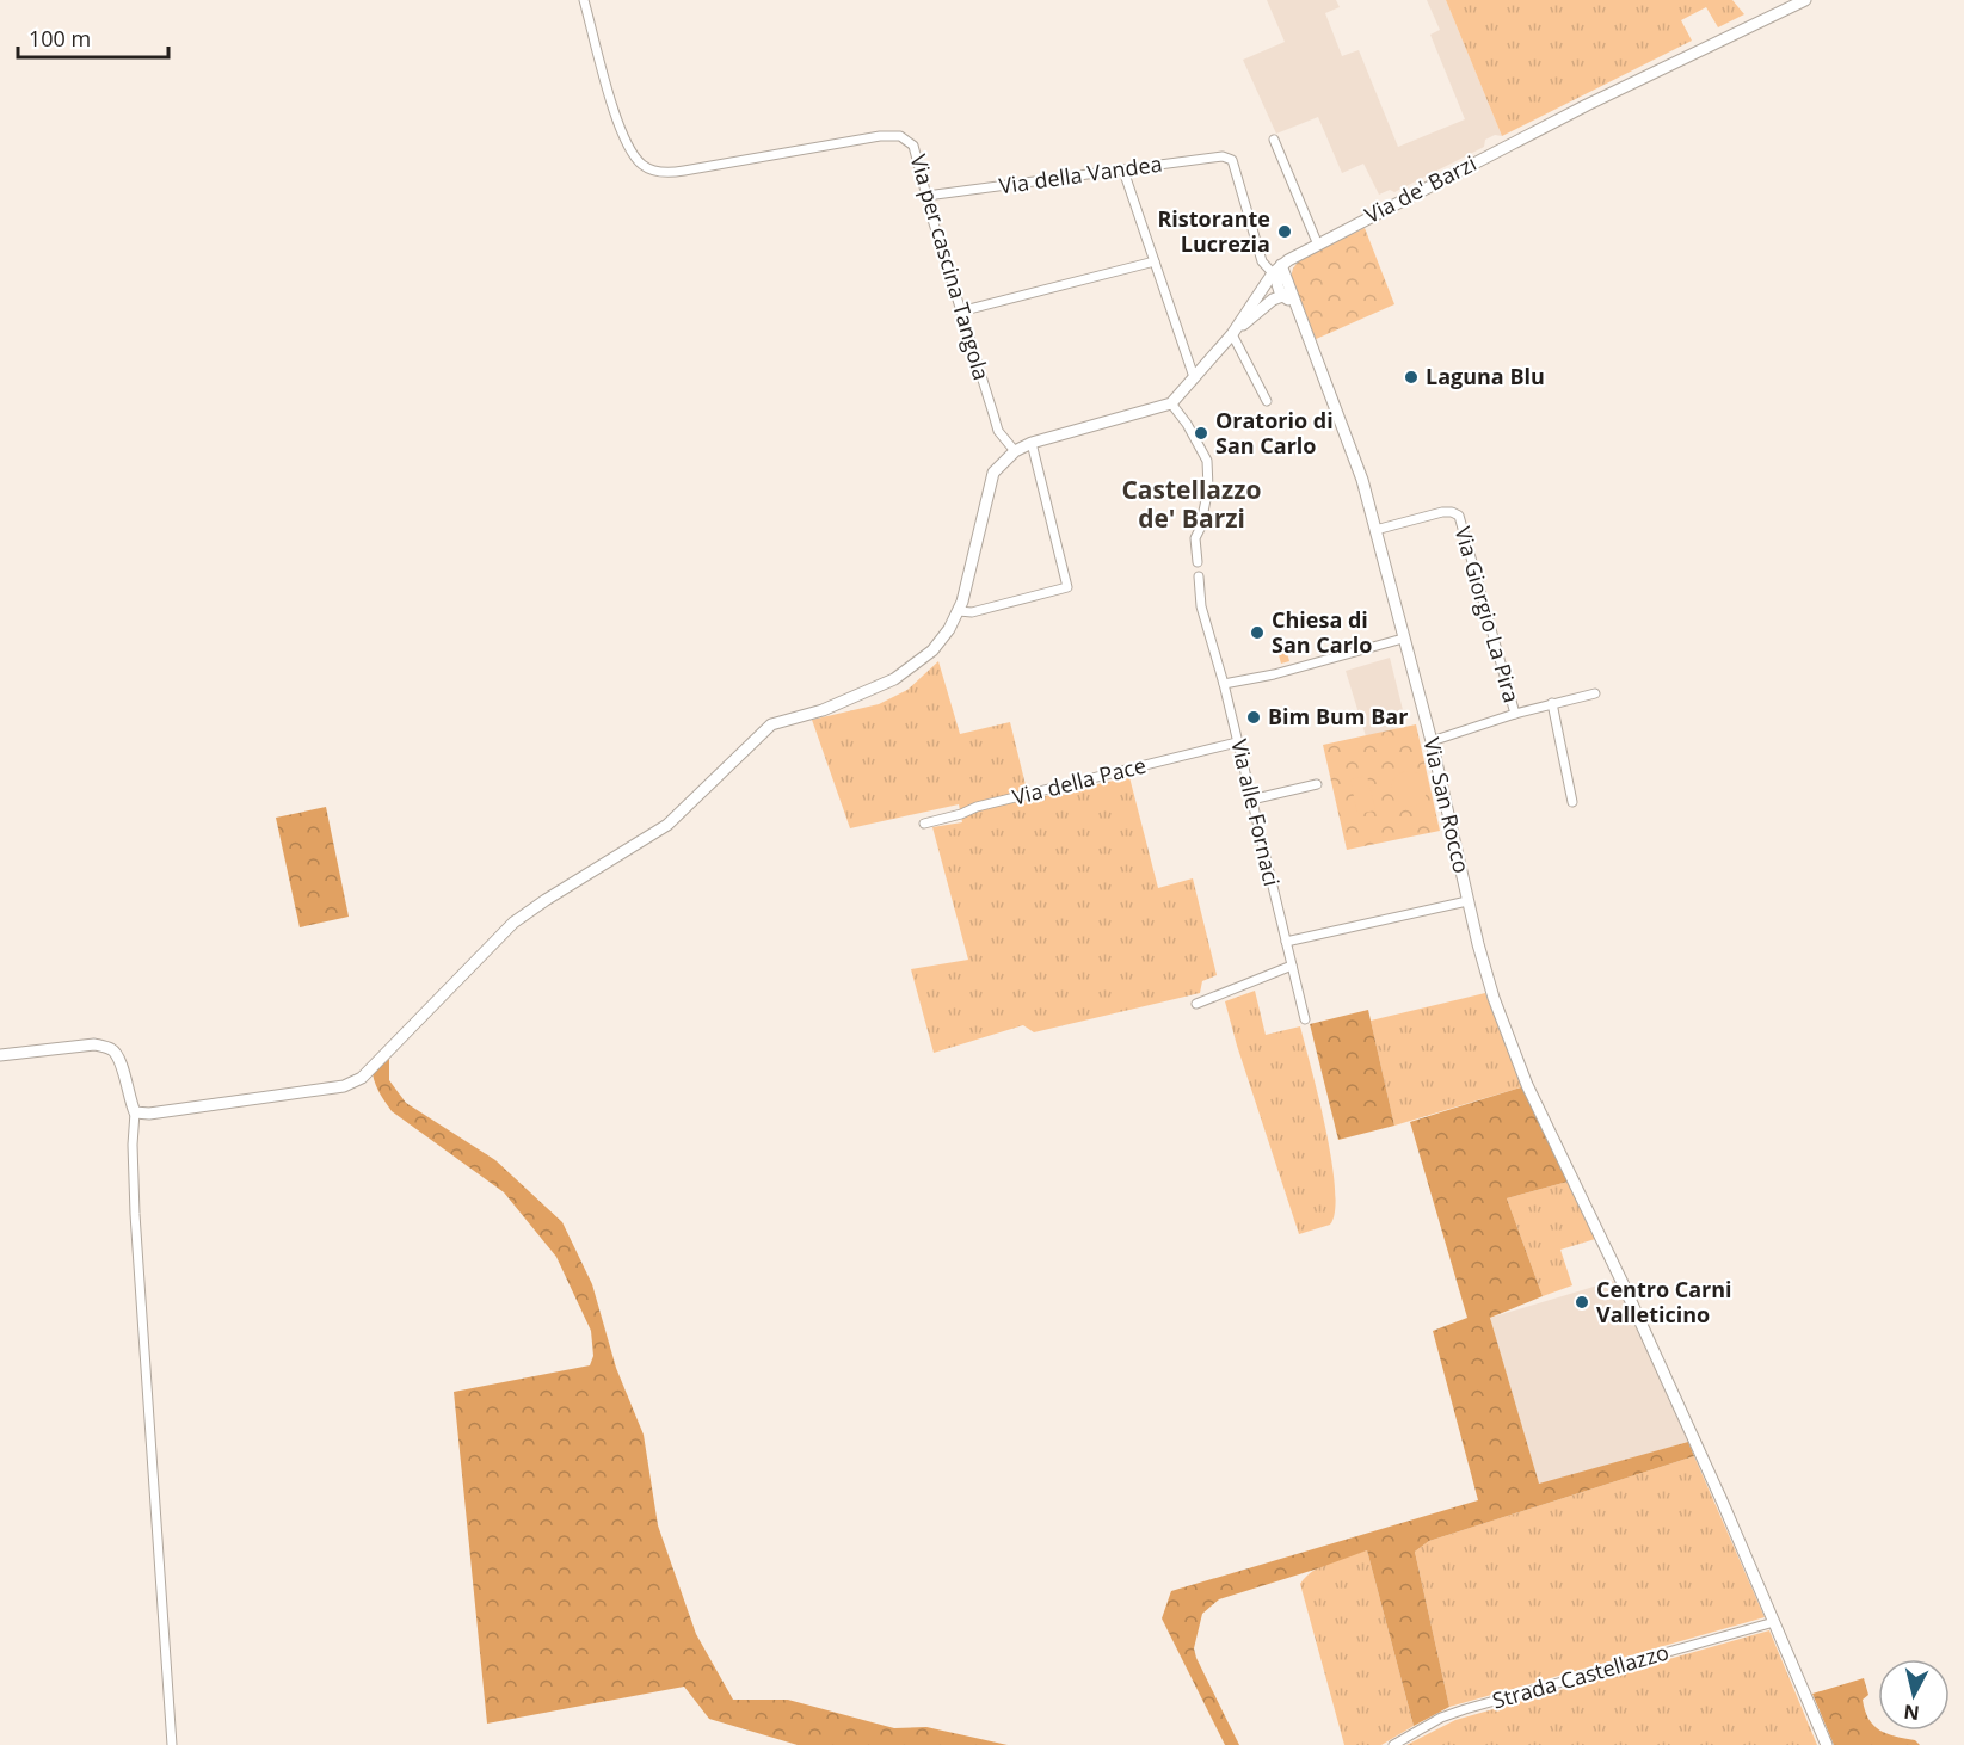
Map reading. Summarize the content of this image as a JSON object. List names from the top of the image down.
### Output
{
  "streets": {
    "street": [
      "Via della Vandea",
      "Via de' Barzi",
      "Via per cascina Tangola",
      "Via Giorgio La Pira",
      "Via della Pace",
      "Via San Rocco",
      "Via alle Fornaci",
      "Strada Castellazzo"
    ]
  },
  "crossings": [
    ["Via della Vandea", "Via de' Barzi"],
    ["Via della Vandea", "Via per cascina Tangola"],
    ["Via della Vandea", "Via San Rocco"],
    ["Via de' Barzi", "Via San Rocco"],
    ["Via Giorgio La Pira", "Via San Rocco"],
    ["Via della Pace", "Via alle Fornaci"],
    ["Via San Rocco", "Strada Castellazzo"]
  ],
  "districts": ["Castellazzo de' Barzi"],
  "places": [
    "Ristorante Lucrezia",
    "Laguna Blu",
    "Oratorio di San Carlo",
    "Chiesa di San Carlo",
    "Bim Bum Bar",
    "Centro Carni Valleticino"
  ],
  "scale_bar": "100 m",
  "north": "bottom"
}
